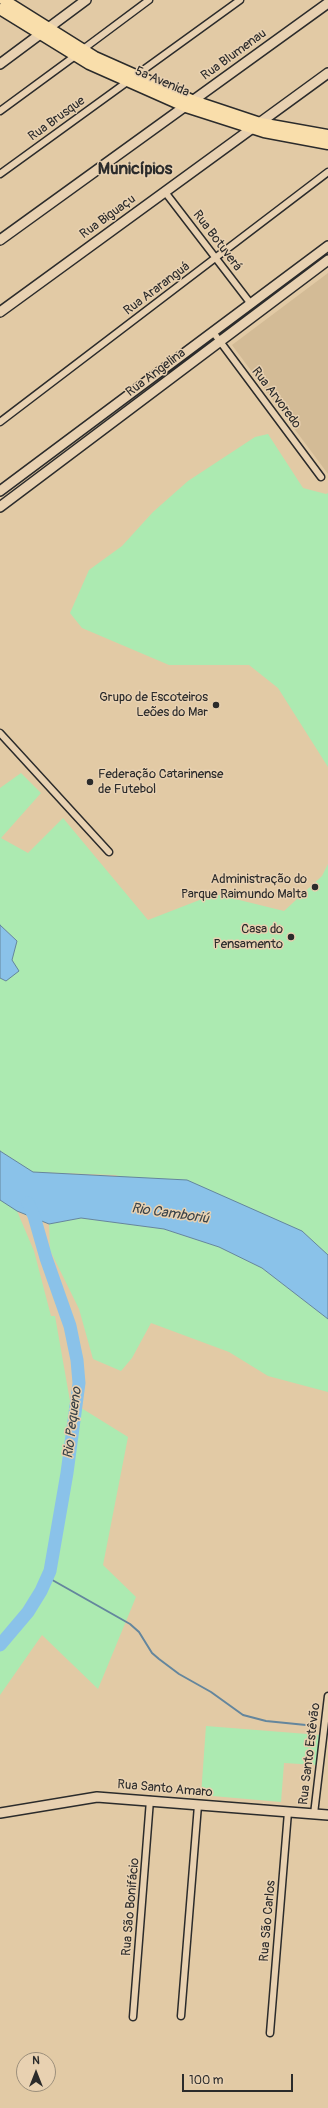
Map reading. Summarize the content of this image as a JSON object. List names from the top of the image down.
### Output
{
  "streets": {
    "main road": ["5ª Avenida"],
    "street": [
      "Rua Blumenau",
      "Rua Brusque",
      "Rua Biguaçu",
      "Rua Botuverá",
      "Rua Araranguá",
      "Rua Angelina",
      "Rua Arvoredo",
      "Rua Santo Estêvão",
      "Rua Santo Amaro",
      "Rua São Bonifácio",
      "Rua São Carlos"
    ]
  },
  "crossings": [
    ["Rua Blumenau", "5ª Avenida"],
    ["5ª Avenida", "Rua Brusque"],
    ["5ª Avenida", "Rua Biguaçu"],
    ["Rua Biguaçu", "Rua Botuverá"],
    ["Rua Botuverá", "Rua Araranguá"],
    ["Rua Botuverá", "Rua Angelina"],
    ["Rua Angelina", "Rua Arvoredo"],
    ["Rua Santo Estêvão", "Rua Santo Amaro"],
    ["Rua Santo Amaro", "Rua São Bonifácio"],
    ["Rua Santo Amaro", "Rua São Carlos"]
  ],
  "districts": ["Municípios"],
  "water": ["Rio Camboriú", "Rio Pequeno"],
  "places": [
    "Grupo de Escoteiros Leões do Mar",
    "Federação Catarinense de Futebol",
    "Administração do Parque Raimundo Malta",
    "Casa do Pensamento"
  ],
  "scale_bar": "100 m",
  "north": "top"
}
